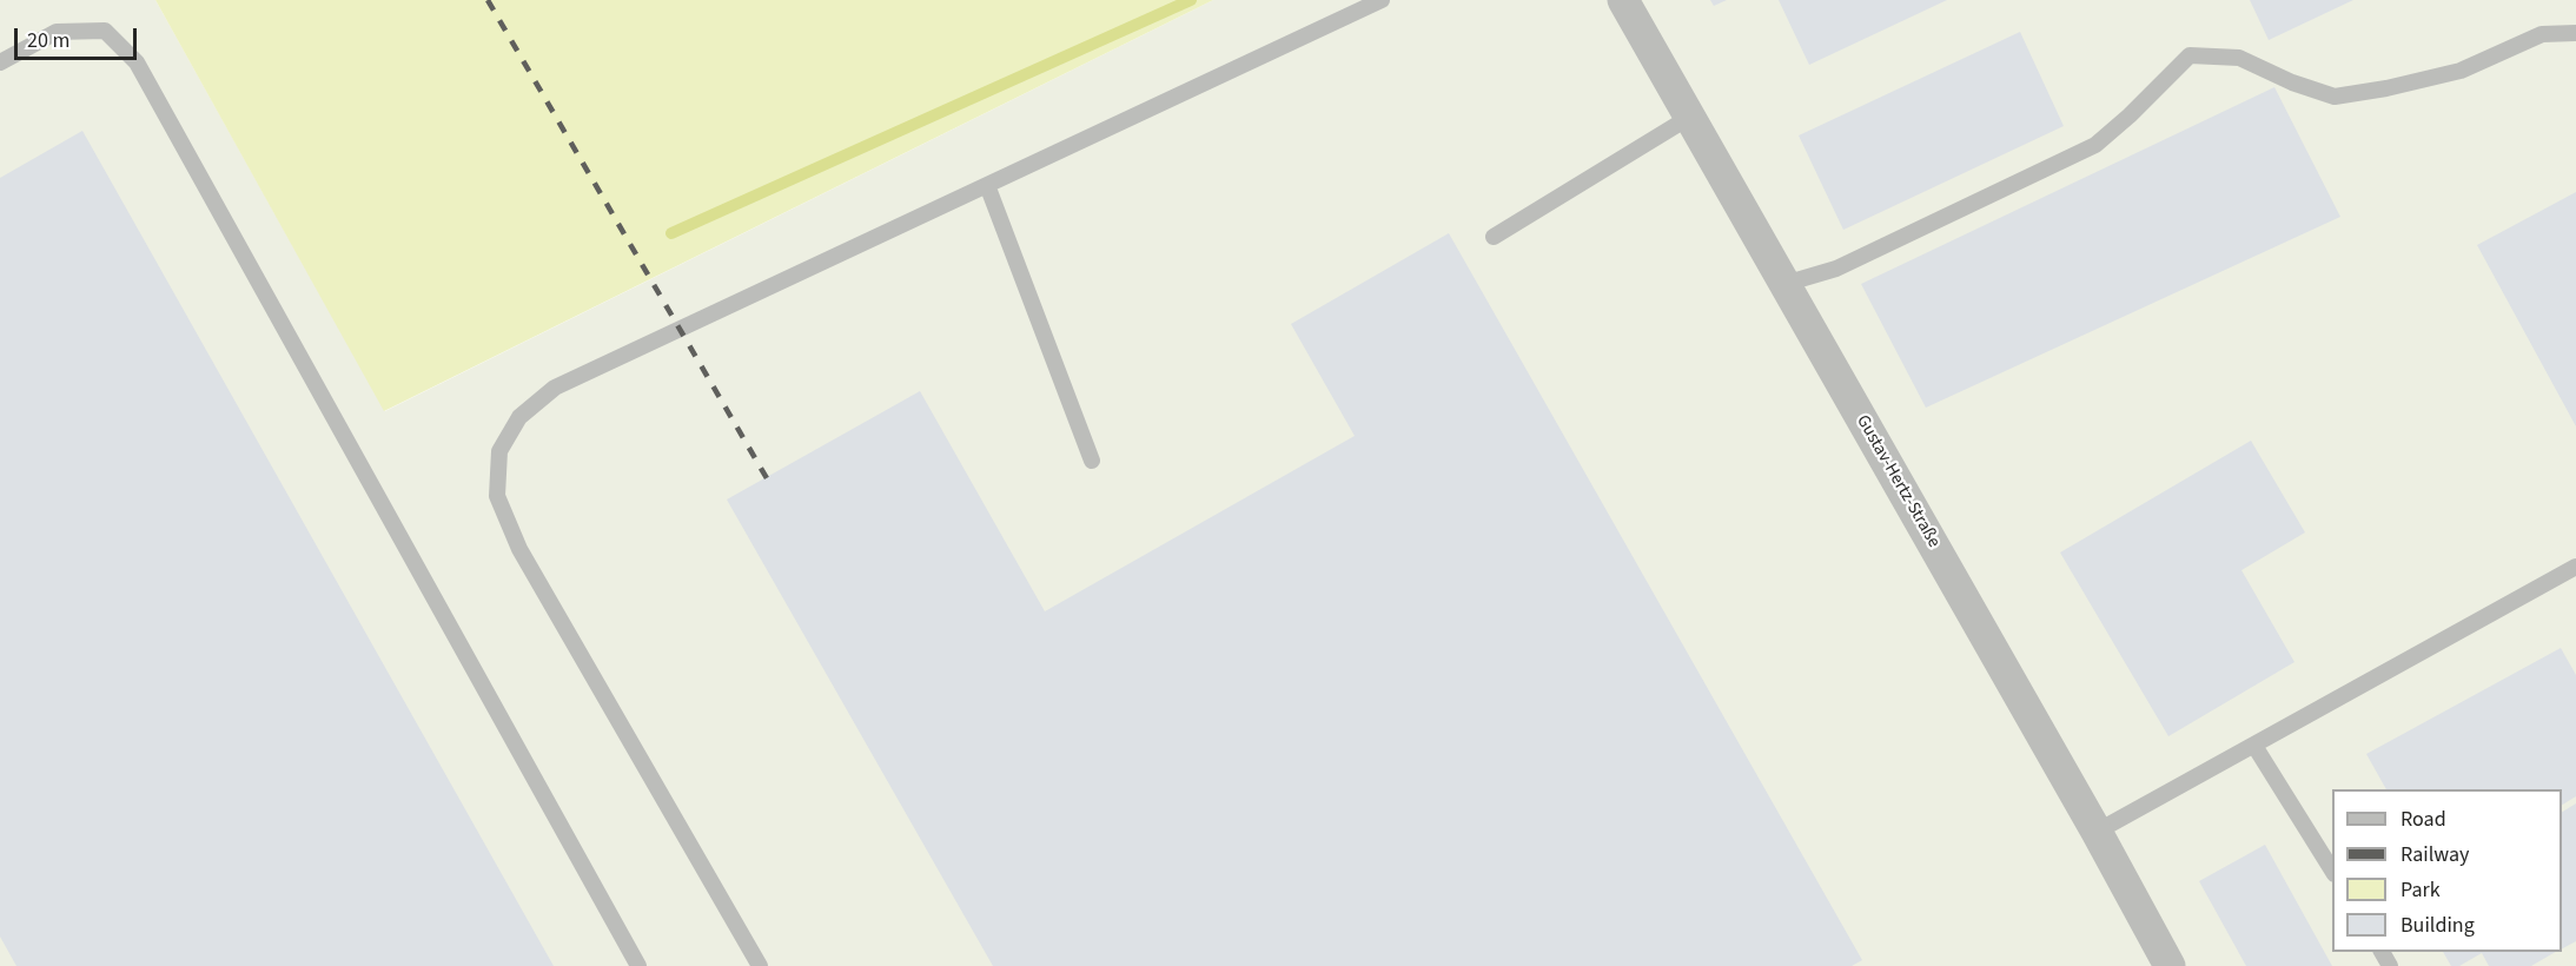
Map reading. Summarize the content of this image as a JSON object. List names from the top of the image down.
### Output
{
  "streets": {
    "street": ["Gustav-Hertz-Straße"]
  },
  "legend": [
    "Road",
    "Railway",
    "Park",
    "Building"
  ],
  "scale_bar": "20 m"
}
